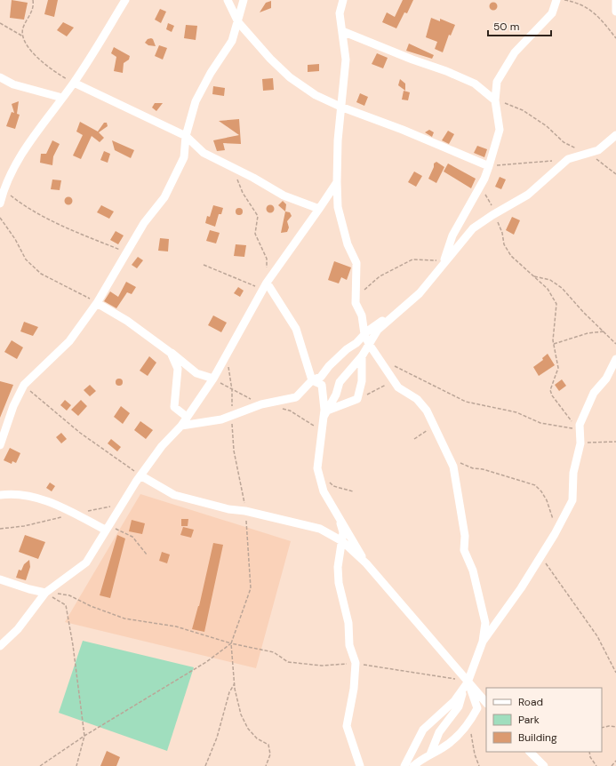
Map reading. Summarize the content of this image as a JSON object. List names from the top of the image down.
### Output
{
  "legend": ["Road", "Park", "Building"],
  "scale_bar": "50 m"
}
